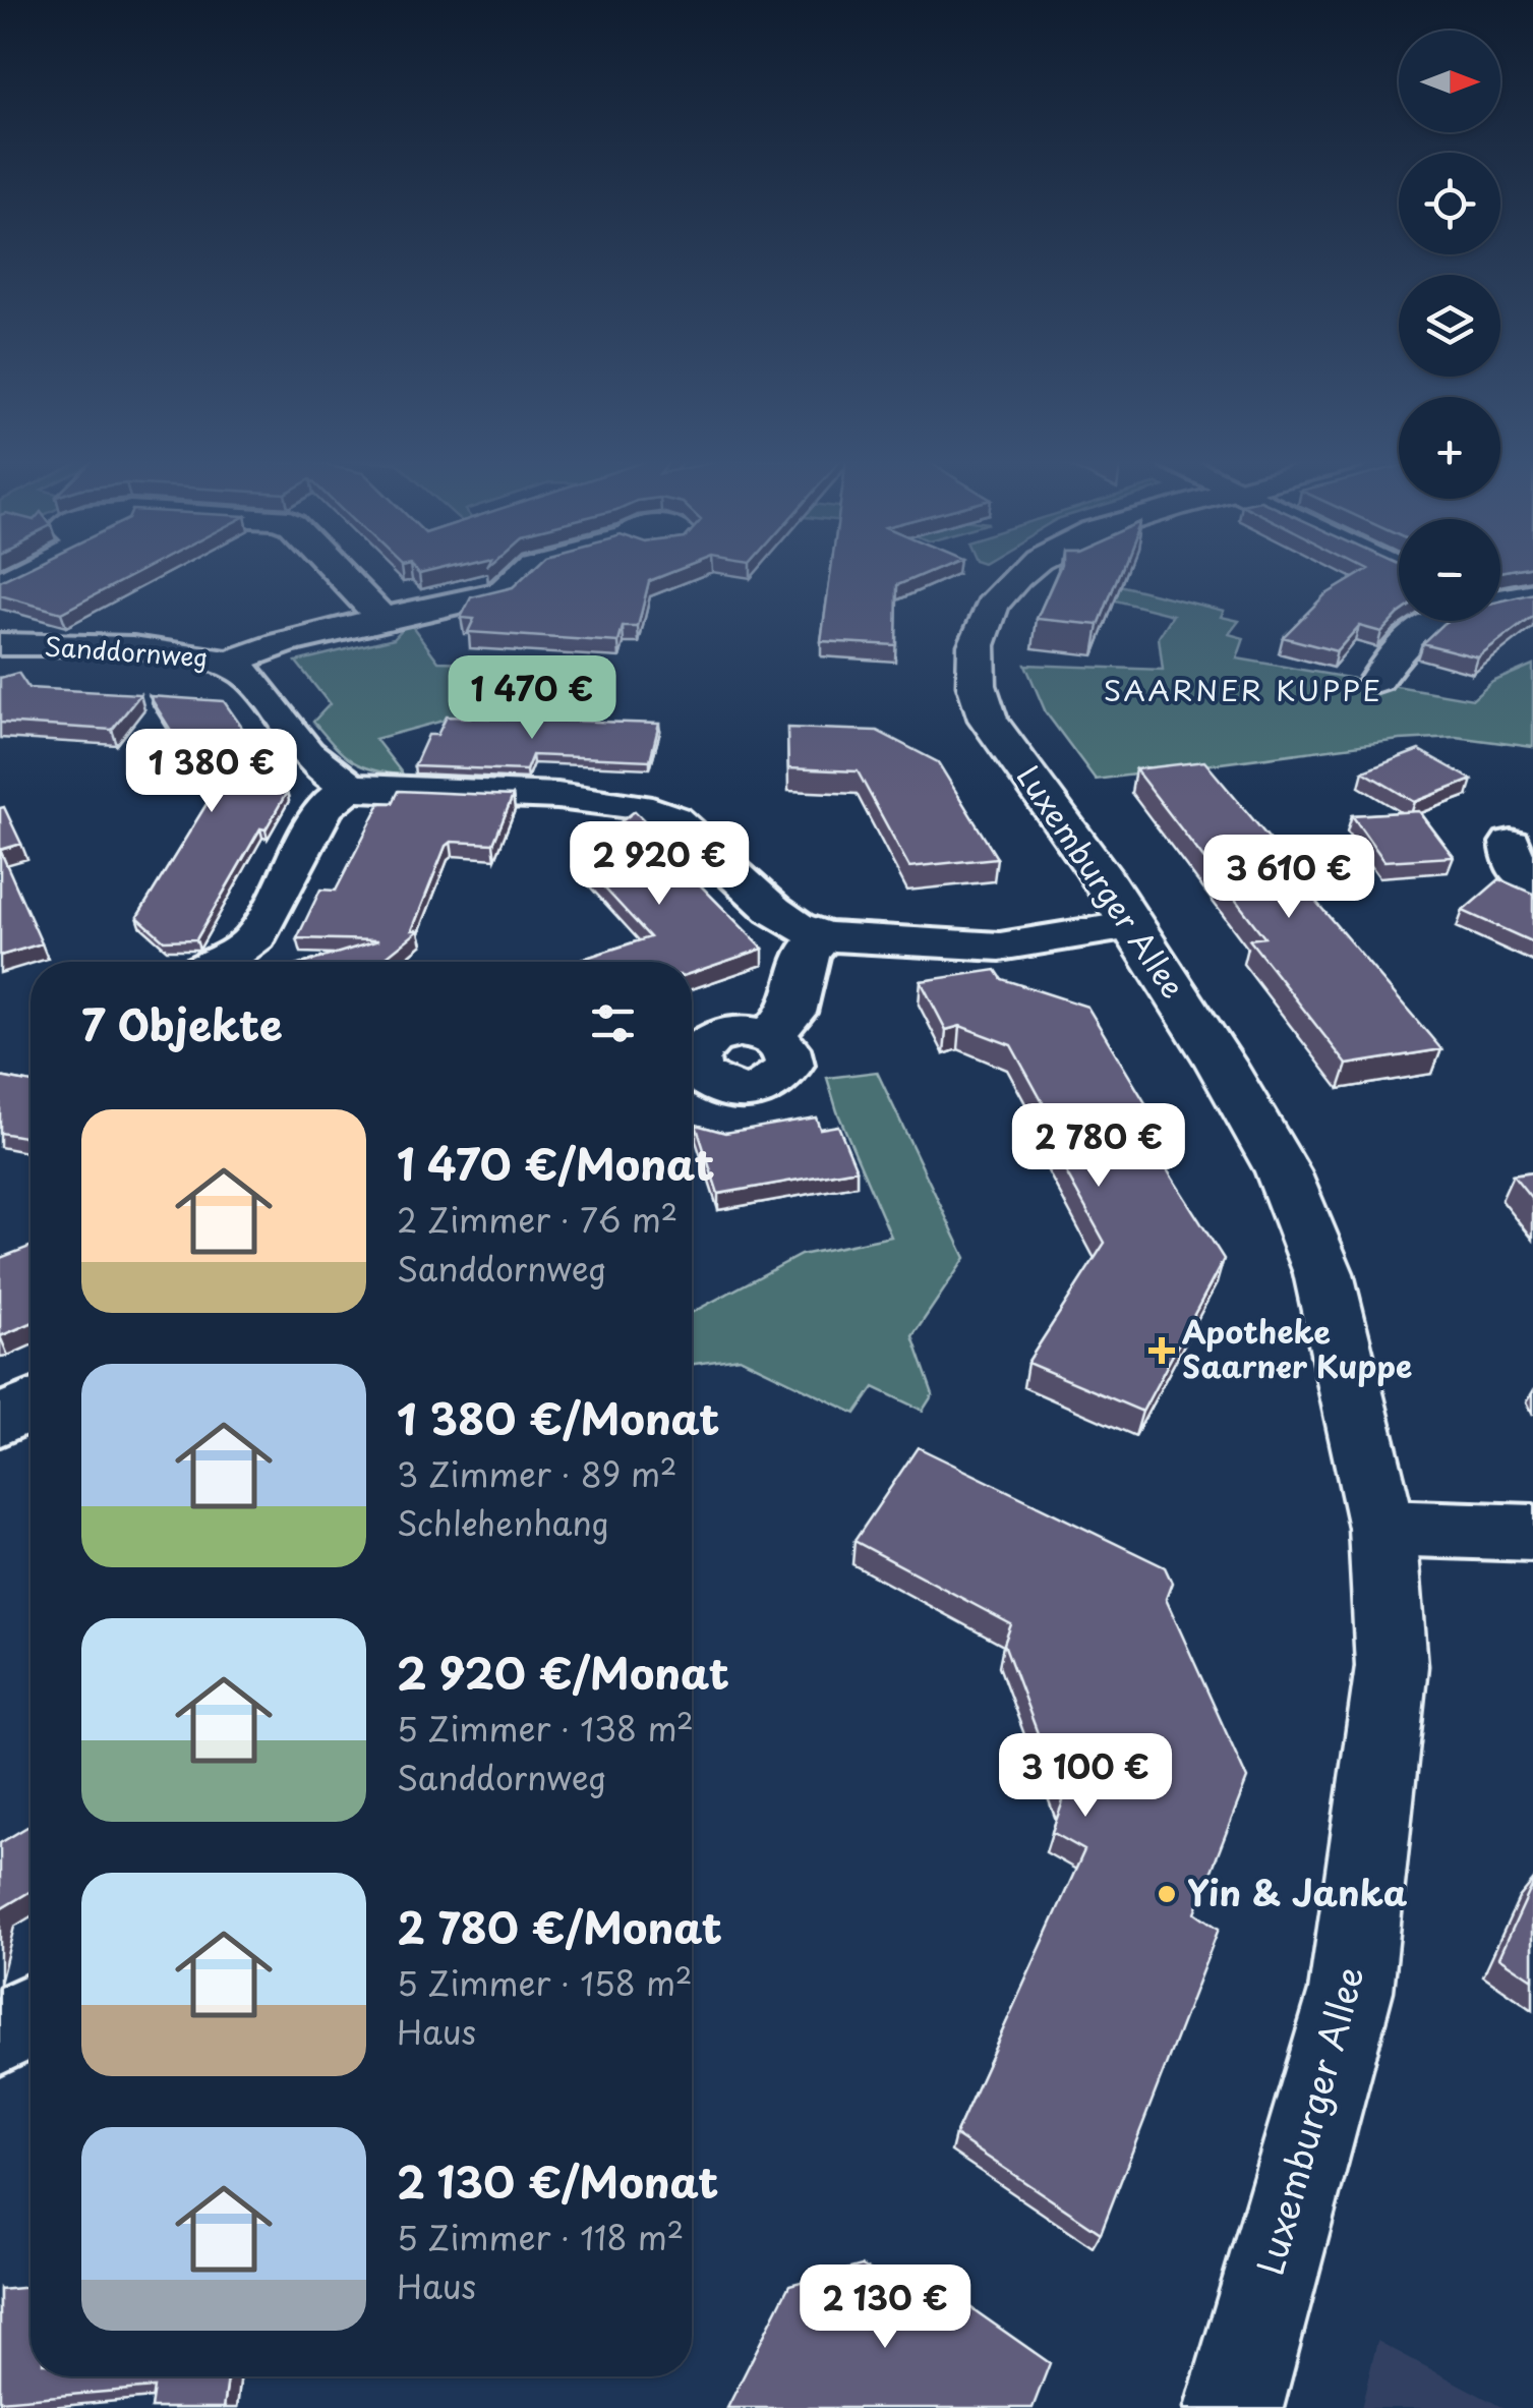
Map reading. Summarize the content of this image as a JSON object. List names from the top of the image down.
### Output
{
  "streets": {
    "street": ["Sanddornweg", "Luxemburger Allee"]
  },
  "districts": ["SAARNER KUPPE"],
  "places": {
    "health": ["Apotheke Saarner Kuppe"],
    "other": ["Yin & Janka"]
  },
  "north": "right",
  "page": {
    "map_buttons": ["+", "−"],
    "price": [
      "1 470 €",
      "1 380 €",
      "2 920 €",
      "3 610 €",
      "2 780 €",
      "3 100 €",
      "2 130 €"
    ],
    "heading": "7 Objekte",
    "list": [
      {
        "name": "1 470 €/Monat",
        "note": "2 Zimmer · 76 m² · Sanddornweg"
      },
      {
        "name": "1 380 €/Monat",
        "note": "3 Zimmer · 89 m² · Schlehenhang"
      },
      {
        "name": "2 920 €/Monat",
        "note": "5 Zimmer · 138 m² · Sanddornweg"
      },
      {
        "name": "2 780 €/Monat",
        "note": "5 Zimmer · 158 m² · Haus"
      },
      {
        "name": "2 130 €/Monat",
        "note": "5 Zimmer · 118 m² · Haus"
      }
    ]
  }
}
